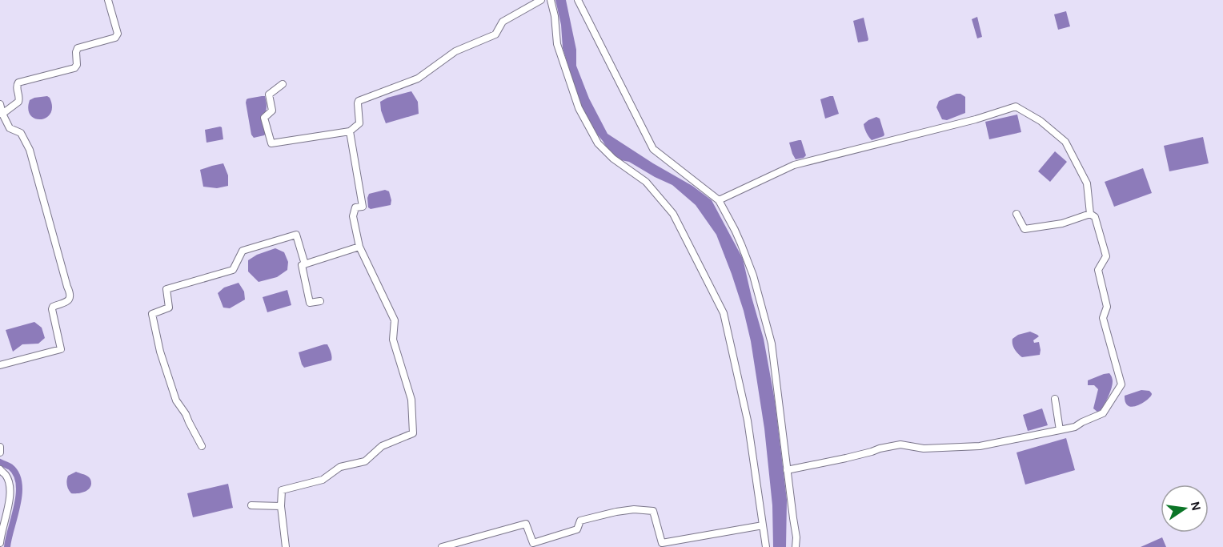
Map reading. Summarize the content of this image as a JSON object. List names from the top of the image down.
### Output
{
  "north": "right"
}
